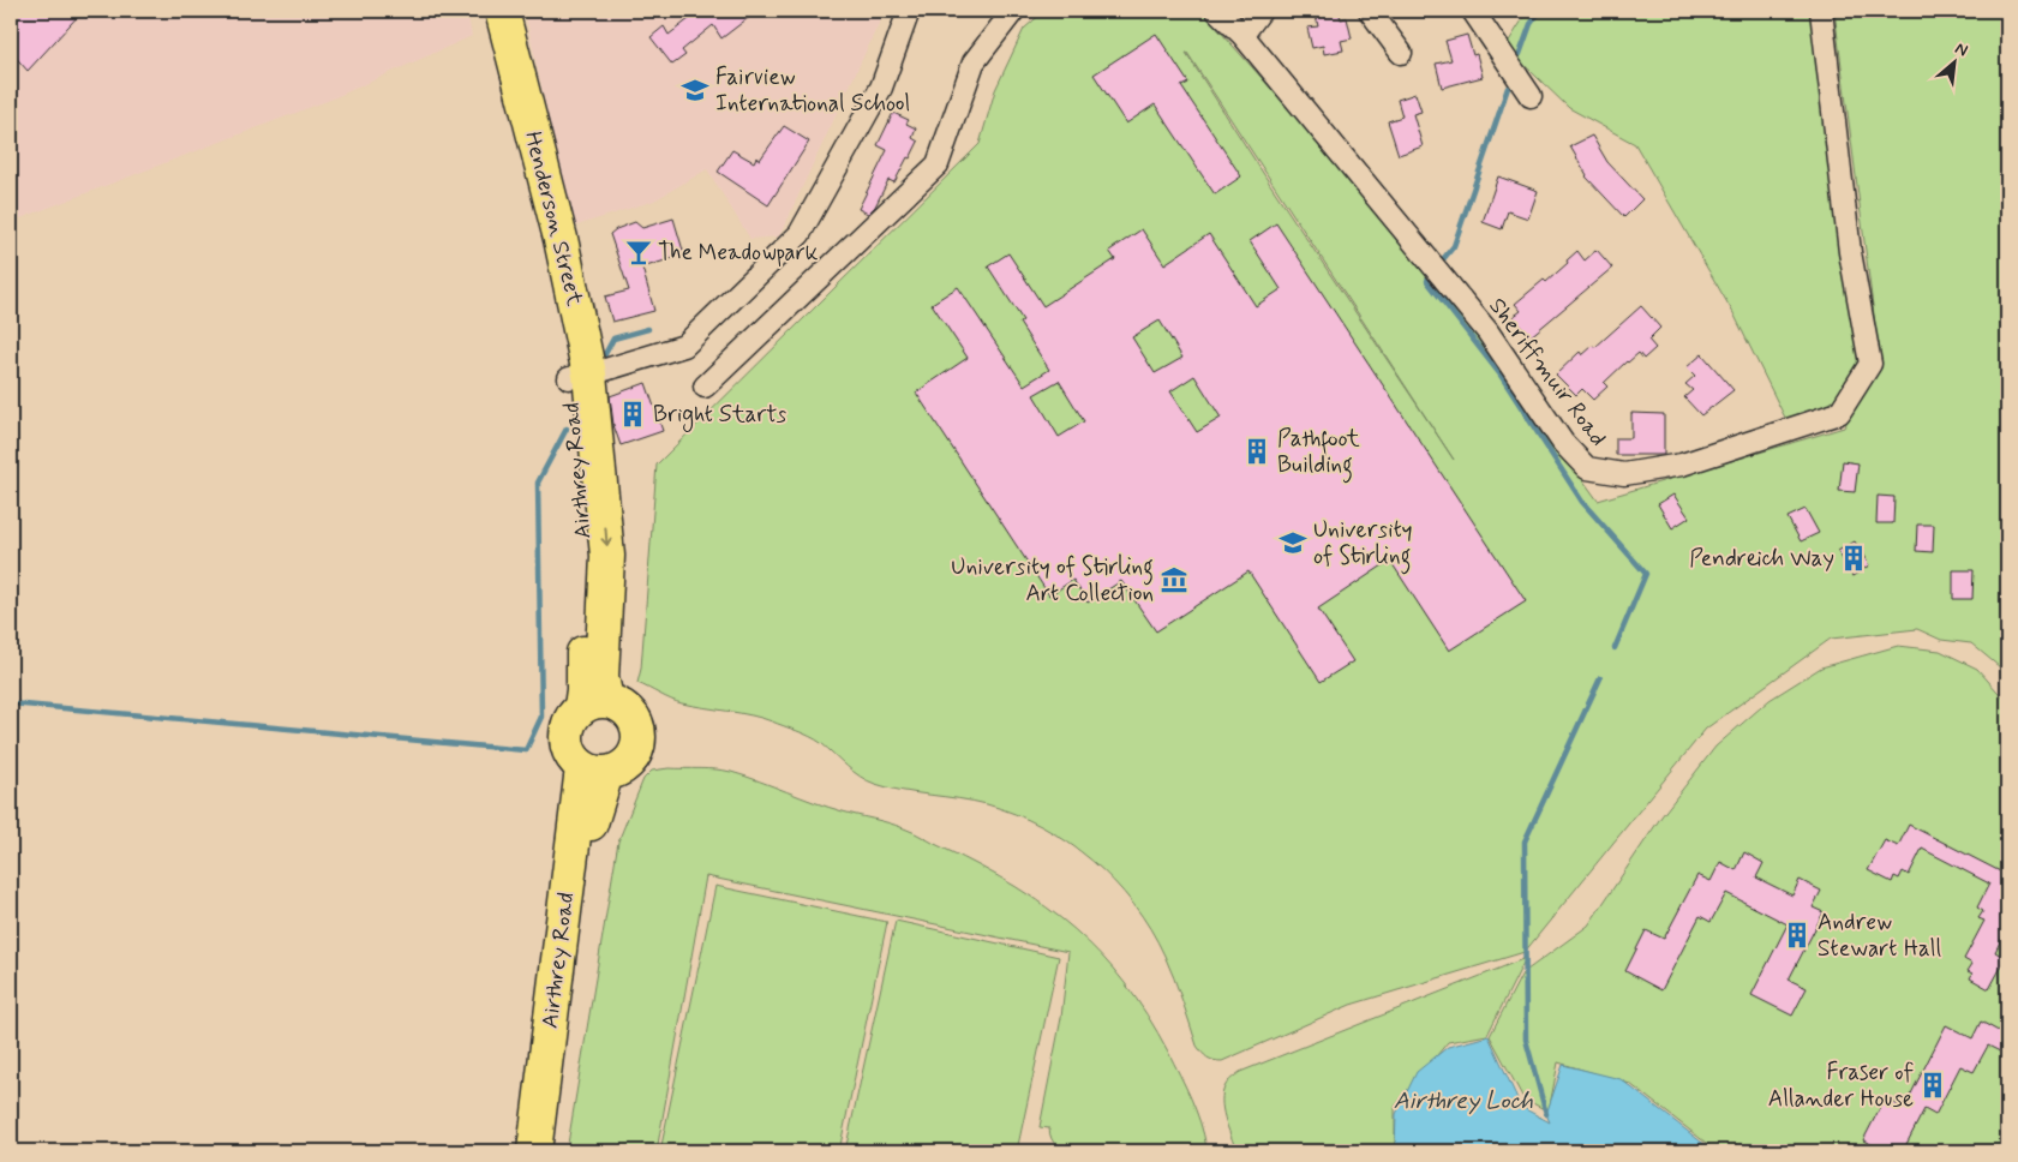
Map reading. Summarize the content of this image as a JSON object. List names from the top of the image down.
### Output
{
  "streets": {
    "main road": ["Henderson Street", "Airthrey Road"],
    "street": ["Sheriffmuir Road"]
  },
  "crossings": [
    ["Henderson Street", "Airthrey Road"]
  ],
  "water": ["Airthrey Loch"],
  "places": {
    "school or university": ["Fairview International School", "University of Stirling"],
    "bar": ["The Meadowpark"],
    "building": [
      "Bright Starts",
      "Pathfoot Building",
      "Pendreich Way",
      "Andrew Stewart Hall",
      "Fraser of Allander House"
    ],
    "museum": ["University of Stirling Art Collection"]
  },
  "north": "top right"
}
